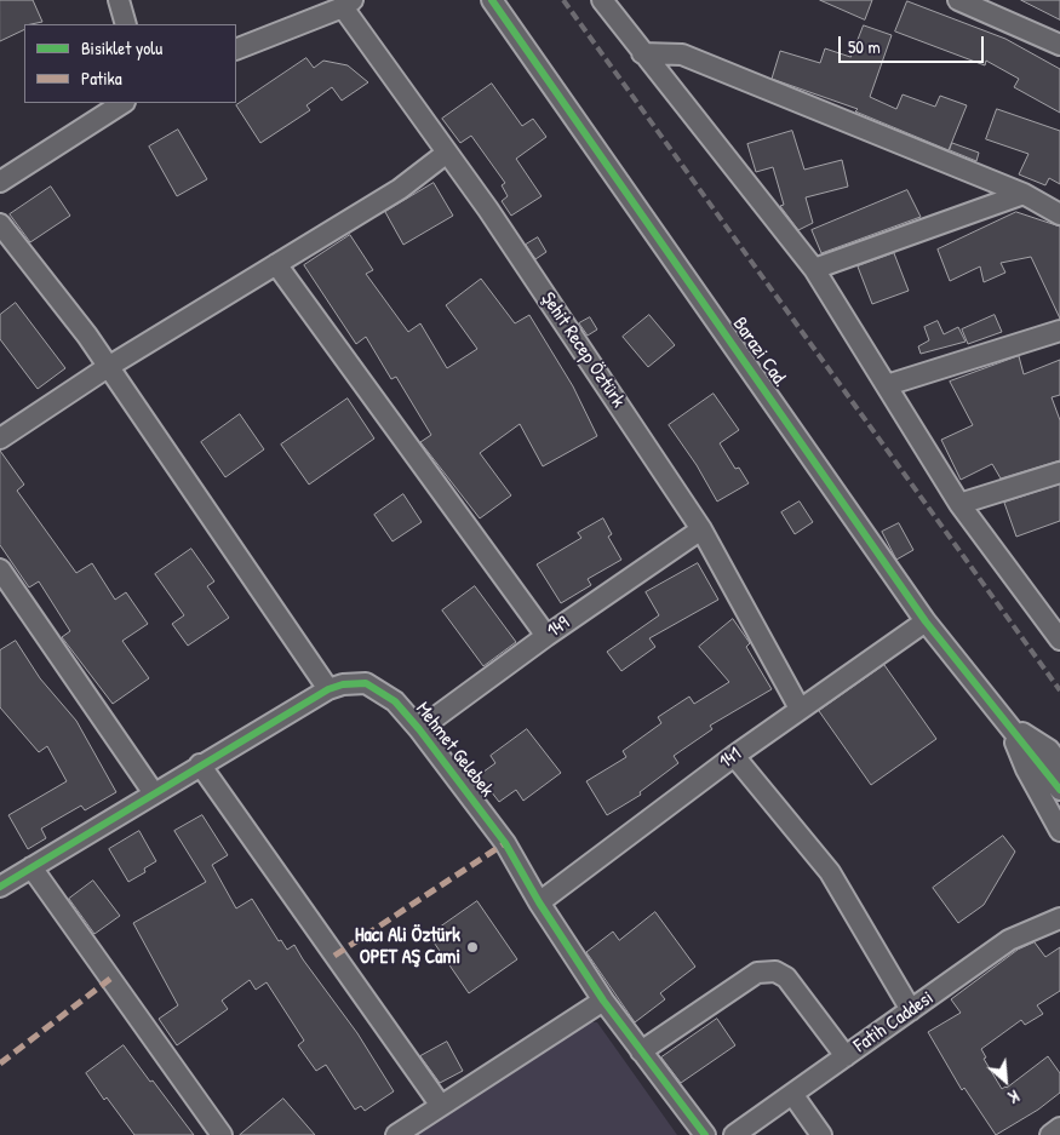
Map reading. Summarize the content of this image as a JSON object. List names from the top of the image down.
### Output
{
  "streets": {
    "street": [
      "Şehit Recep Öztürk",
      "Barazi Cad.",
      "149",
      "Mehmet Gelebek",
      "141",
      "Fatih Caddesi"
    ]
  },
  "crossings": [
    ["Şehit Recep Öztürk", "149"],
    ["Şehit Recep Öztürk", "141"],
    ["Barazi Cad.", "141"],
    ["149", "Mehmet Gelebek"],
    ["Mehmet Gelebek", "141"]
  ],
  "places": ["Hacı Ali Öztürk OPET AŞ Cami"],
  "legend": ["Bisiklet yolu", "Patika"],
  "scale_bar": "50 m",
  "north": "bottom right"
}
